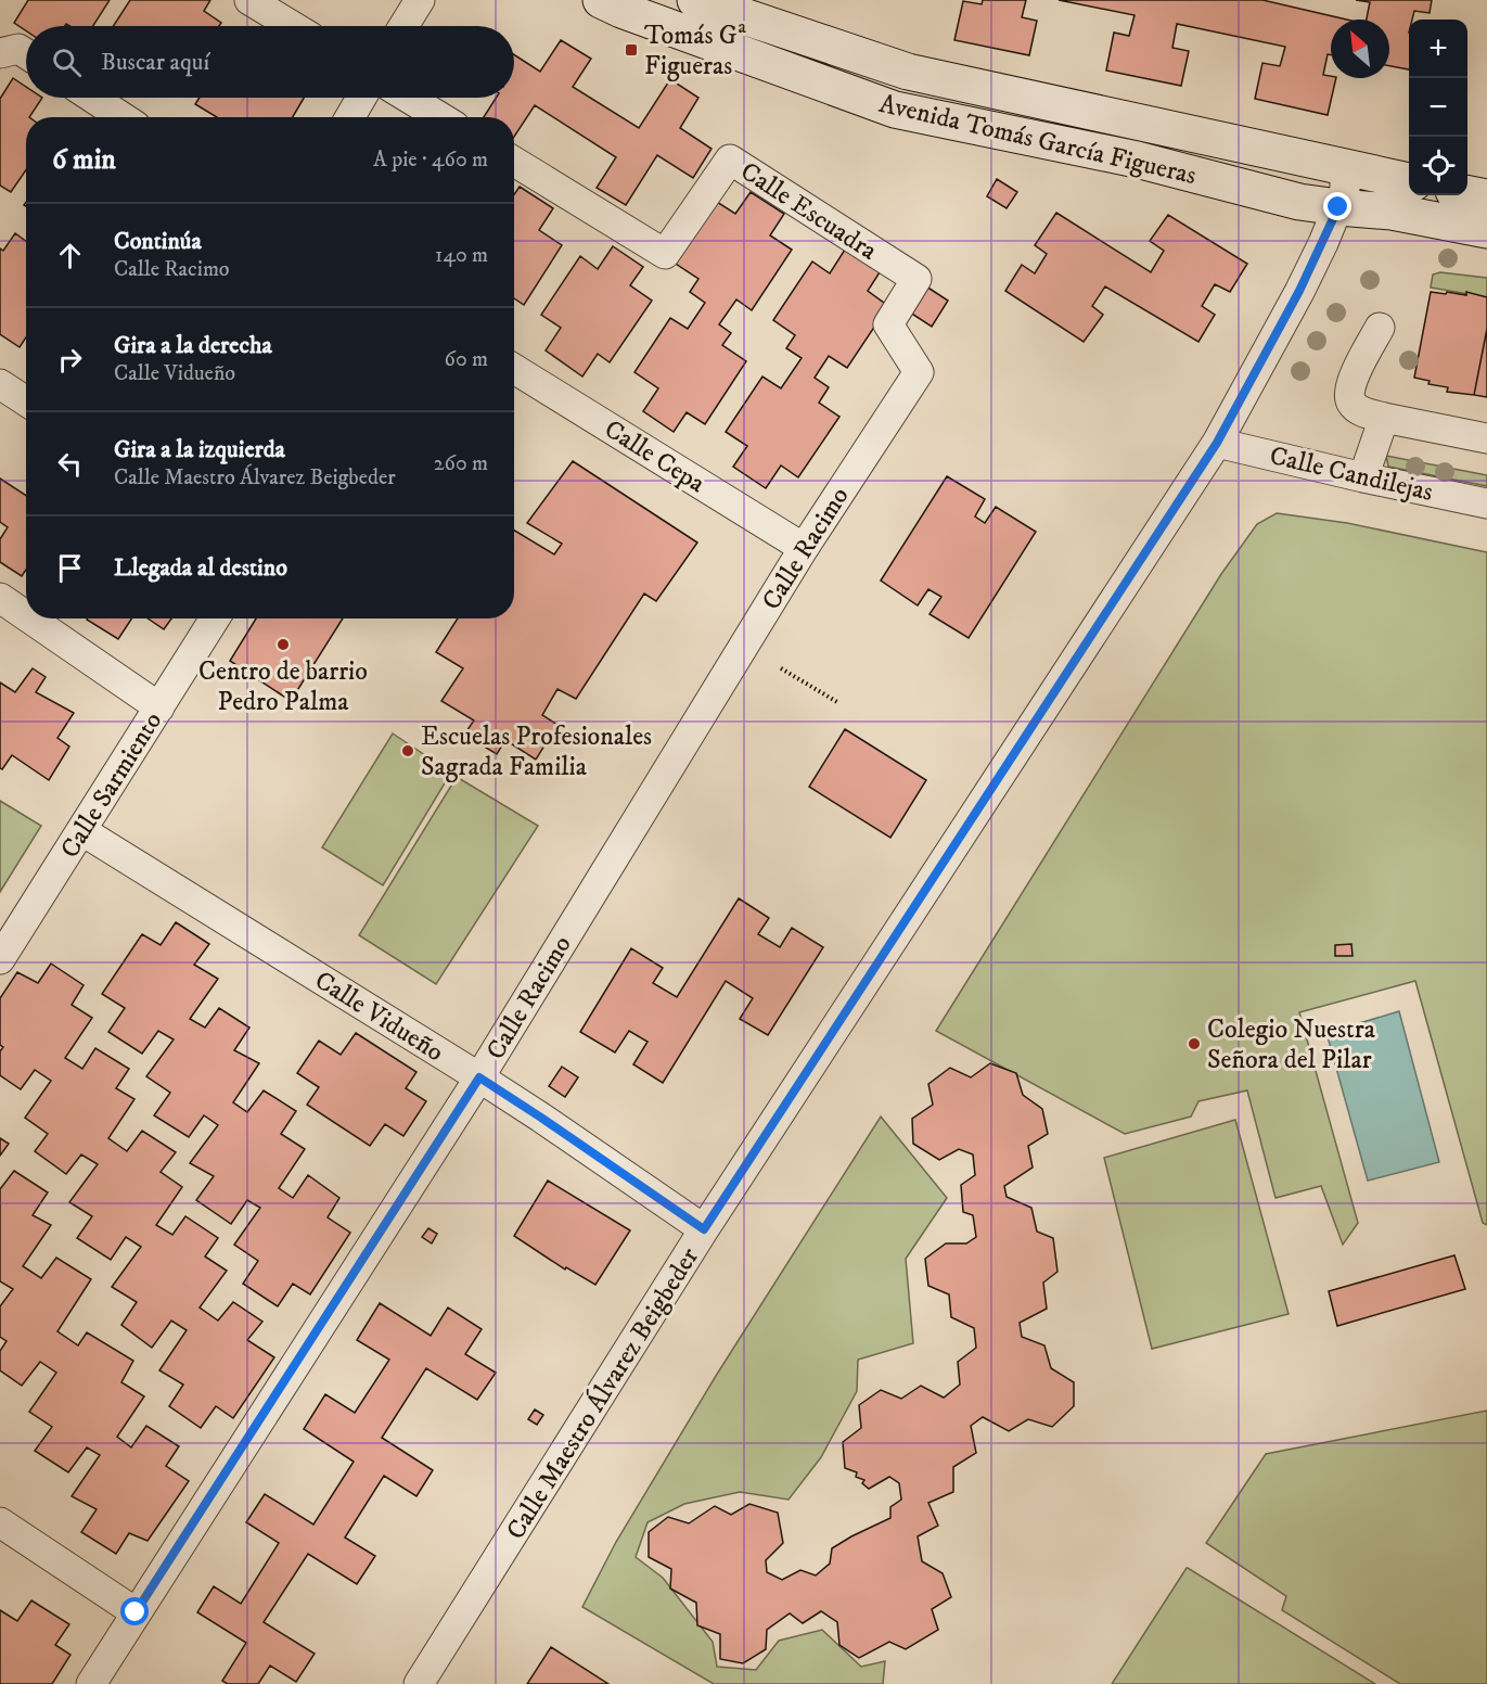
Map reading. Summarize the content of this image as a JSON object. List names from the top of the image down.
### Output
{
  "streets": {
    "main road": ["Avenida Tomás García Figueras"],
    "street": [
      "Calle Escuadra",
      "Calle Cepa",
      "Calle Candilejas",
      "Calle Racimo",
      "Calle Sarmiento",
      "Calle Vidueño",
      "Calle Maestro Álvarez Beigbeder"
    ]
  },
  "crossings": [
    ["Avenida Tomás García Figueras", "Calle Maestro Álvarez Beigbeder"],
    ["Calle Escuadra", "Calle Racimo"],
    ["Calle Cepa", "Calle Racimo"],
    ["Calle Candilejas", "Calle Maestro Álvarez Beigbeder"],
    ["Calle Racimo", "Calle Vidueño"],
    ["Calle Sarmiento", "Calle Vidueño"],
    ["Calle Vidueño", "Calle Maestro Álvarez Beigbeder"]
  ],
  "places": {
    "transit": ["Tomás Gª Figueras"],
    "other": ["Centro de barrio Pedro Palma", "Escuelas Profesionales Sagrada Familia", "Colegio Nuestra Señora del Pilar"]
  },
  "north": "top left",
  "page": {
    "map_buttons": ["+", "−"],
    "search": "Buscar aquí",
    "heading": ["6 min", "A pie · 460 m"],
    "list": [
      ["Continúa", "Calle Racimo", "140 m"],
      ["Gira a la derecha", "Calle Vidueño", "60 m"],
      ["Gira a la izquierda", "Calle Maestro Álvarez Beigbeder", "260 m"],
      "Llegada al destino"
    ]
  }
}
